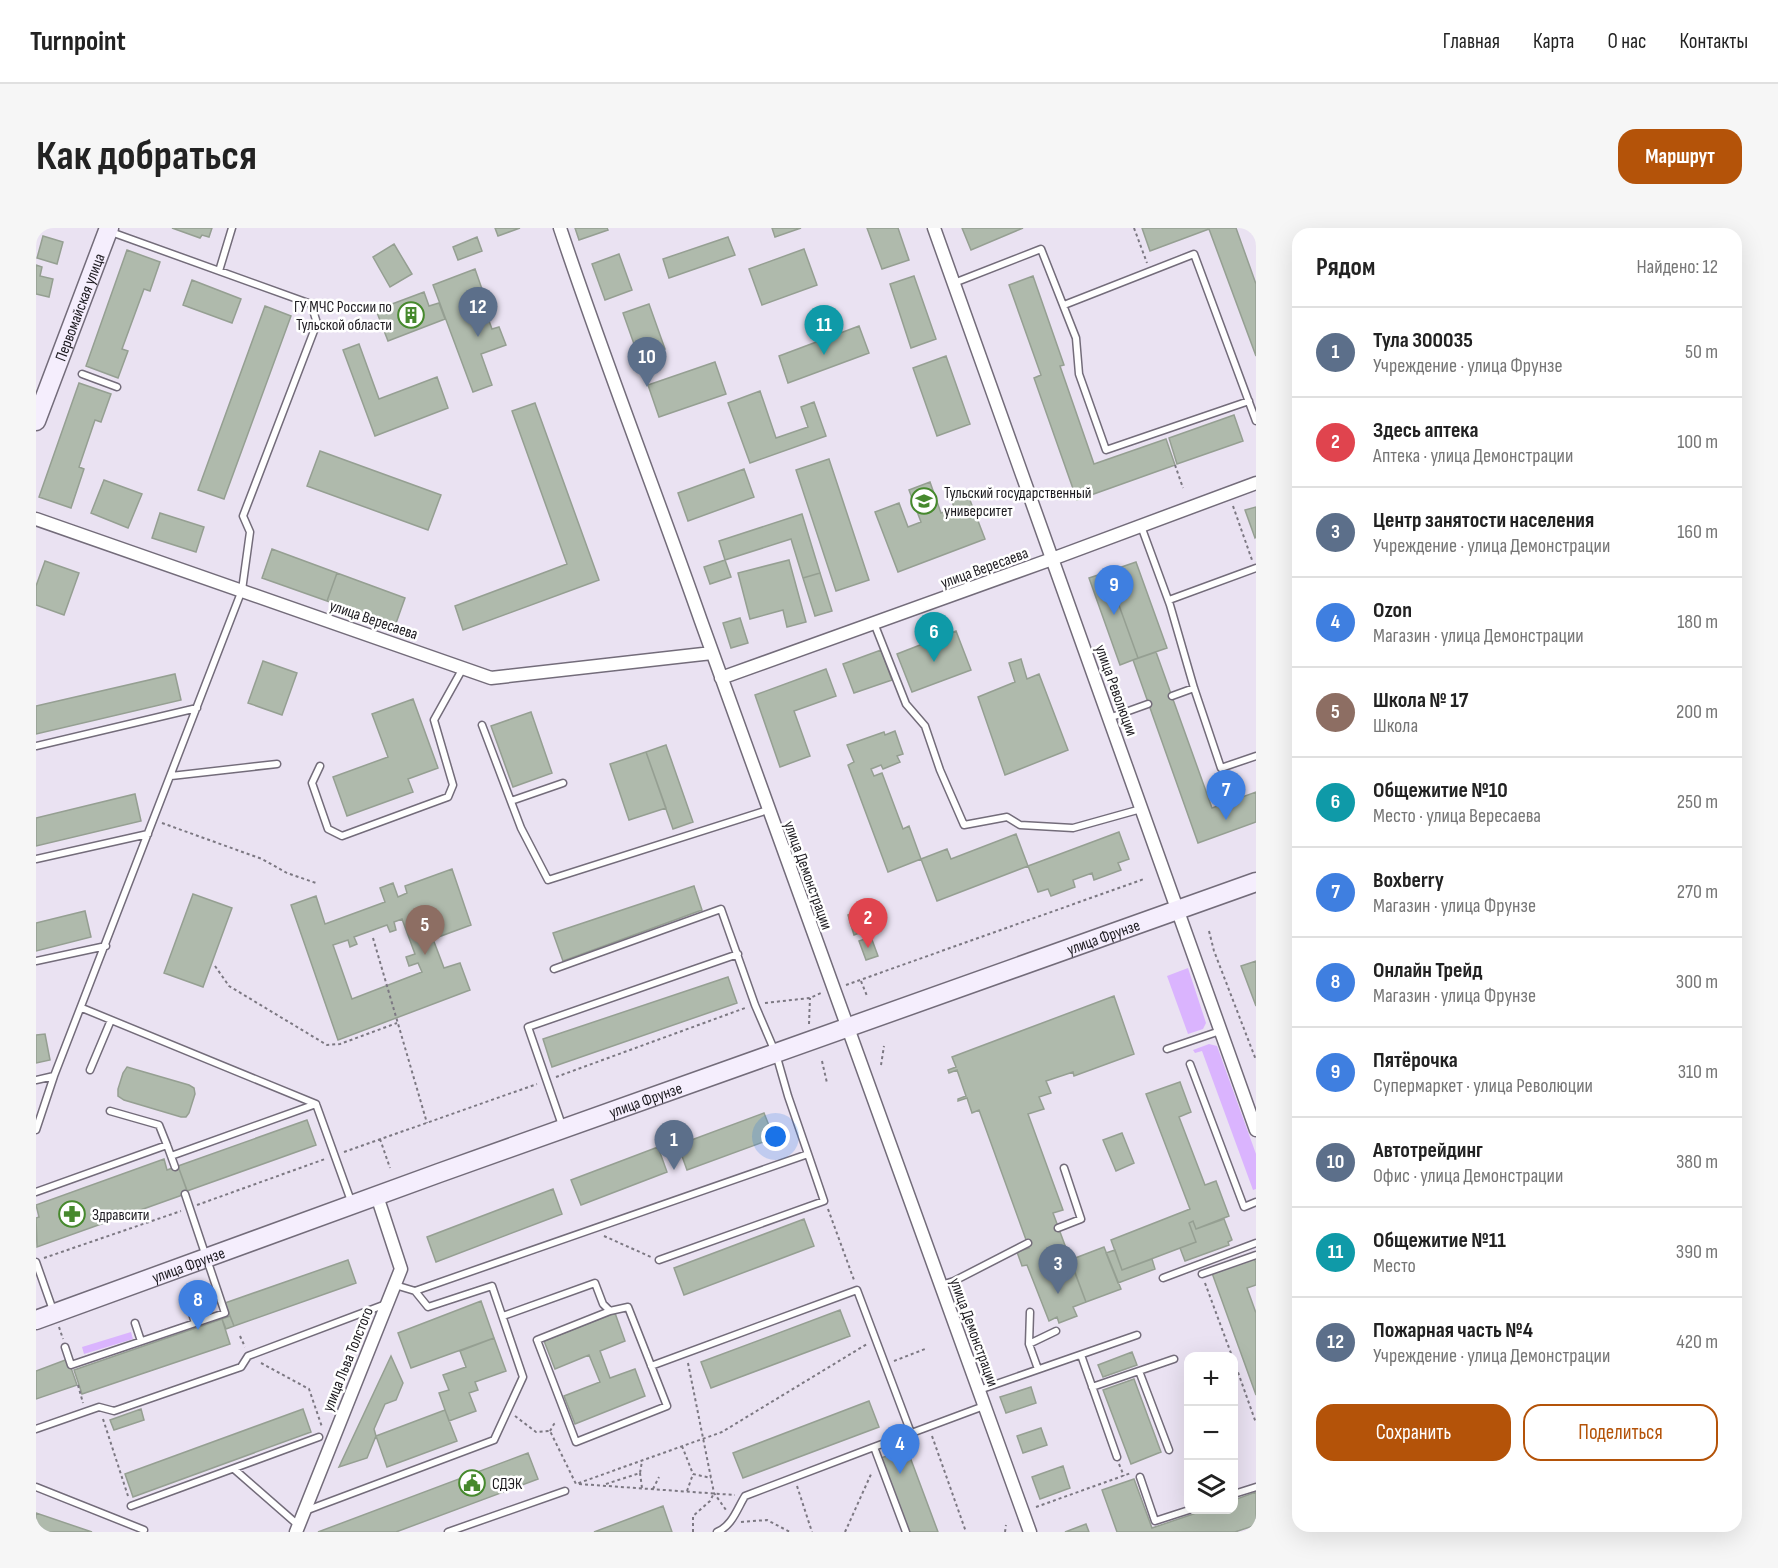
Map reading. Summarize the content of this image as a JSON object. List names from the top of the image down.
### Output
{
  "streets": {
    "street": [
      "Первомайская улица",
      "улица Вересаева",
      "улица Революции",
      "улица Демонстрации",
      "улица Фрунзе",
      "улица Льва Толстого"
    ]
  },
  "crossings": [
    ["улица Вересаева", "улица Революции"],
    ["улица Вересаева", "улица Демонстрации"],
    ["улица Революции", "улица Фрунзе"],
    ["улица Демонстрации", "улица Фрунзе"],
    ["улица Фрунзе", "улица Льва Толстого"]
  ],
  "places": {
    "building": ["ГУ МЧС России по Тульской области"],
    "school or university": ["Тульский государственный университет"],
    "pharmacy": ["Здравсити"],
    "public building": ["СДЭК"]
  },
  "page": {
    "header": "Turnpoint",
    "nav": [
      "Главная",
      "Карта",
      "О нас",
      "Контакты"
    ],
    "buttons": [
      "Маршрут",
      ["Сохранить", "Поделиться"]
    ],
    "title": "Как добраться",
    "heading": ["Рядом", "Найдено: 12"],
    "pins": [
      "12",
      "11",
      "10",
      "9",
      "6",
      "7",
      "2",
      "5",
      "1",
      "3",
      "8",
      "4"
    ],
    "list": [
      {
        "mark": "1",
        "name": "Тула 300035",
        "note": "Учреждение · улица Фрунзе",
        "value": "50 m"
      },
      {
        "mark": "2",
        "name": "Здесь аптека",
        "note": "Аптека · улица Демонстрации",
        "value": "100 m"
      },
      {
        "mark": "3",
        "name": "Центр занятости населения",
        "note": "Учреждение · улица Демонстрации",
        "value": "160 m"
      },
      {
        "mark": "4",
        "name": "Ozon",
        "note": "Магазин · улица Демонстрации",
        "value": "180 m"
      },
      {
        "mark": "5",
        "name": "Школа № 17",
        "note": "Школа",
        "value": "200 m"
      },
      {
        "mark": "6",
        "name": "Общежитие №10",
        "note": "Место · улица Вересаева",
        "value": "250 m"
      },
      {
        "mark": "7",
        "name": "Boxberry",
        "note": "Магазин · улица Фрунзе",
        "value": "270 m"
      },
      {
        "mark": "8",
        "name": "Онлайн Трейд",
        "note": "Магазин · улица Фрунзе",
        "value": "300 m"
      },
      {
        "mark": "9",
        "name": "Пятёрочка",
        "note": "Супермаркет · улица Революции",
        "value": "310 m"
      },
      {
        "mark": "10",
        "name": "Автотрейдинг",
        "note": "Офис · улица Демонстрации",
        "value": "380 m"
      },
      {
        "mark": "11",
        "name": "Общежитие №11",
        "note": "Место",
        "value": "390 m"
      },
      {
        "mark": "12",
        "name": "Пожарная часть №4",
        "note": "Учреждение · улица Демонстрации",
        "value": "420 m"
      }
    ],
    "map_buttons": ["+", "−"]
  }
}
